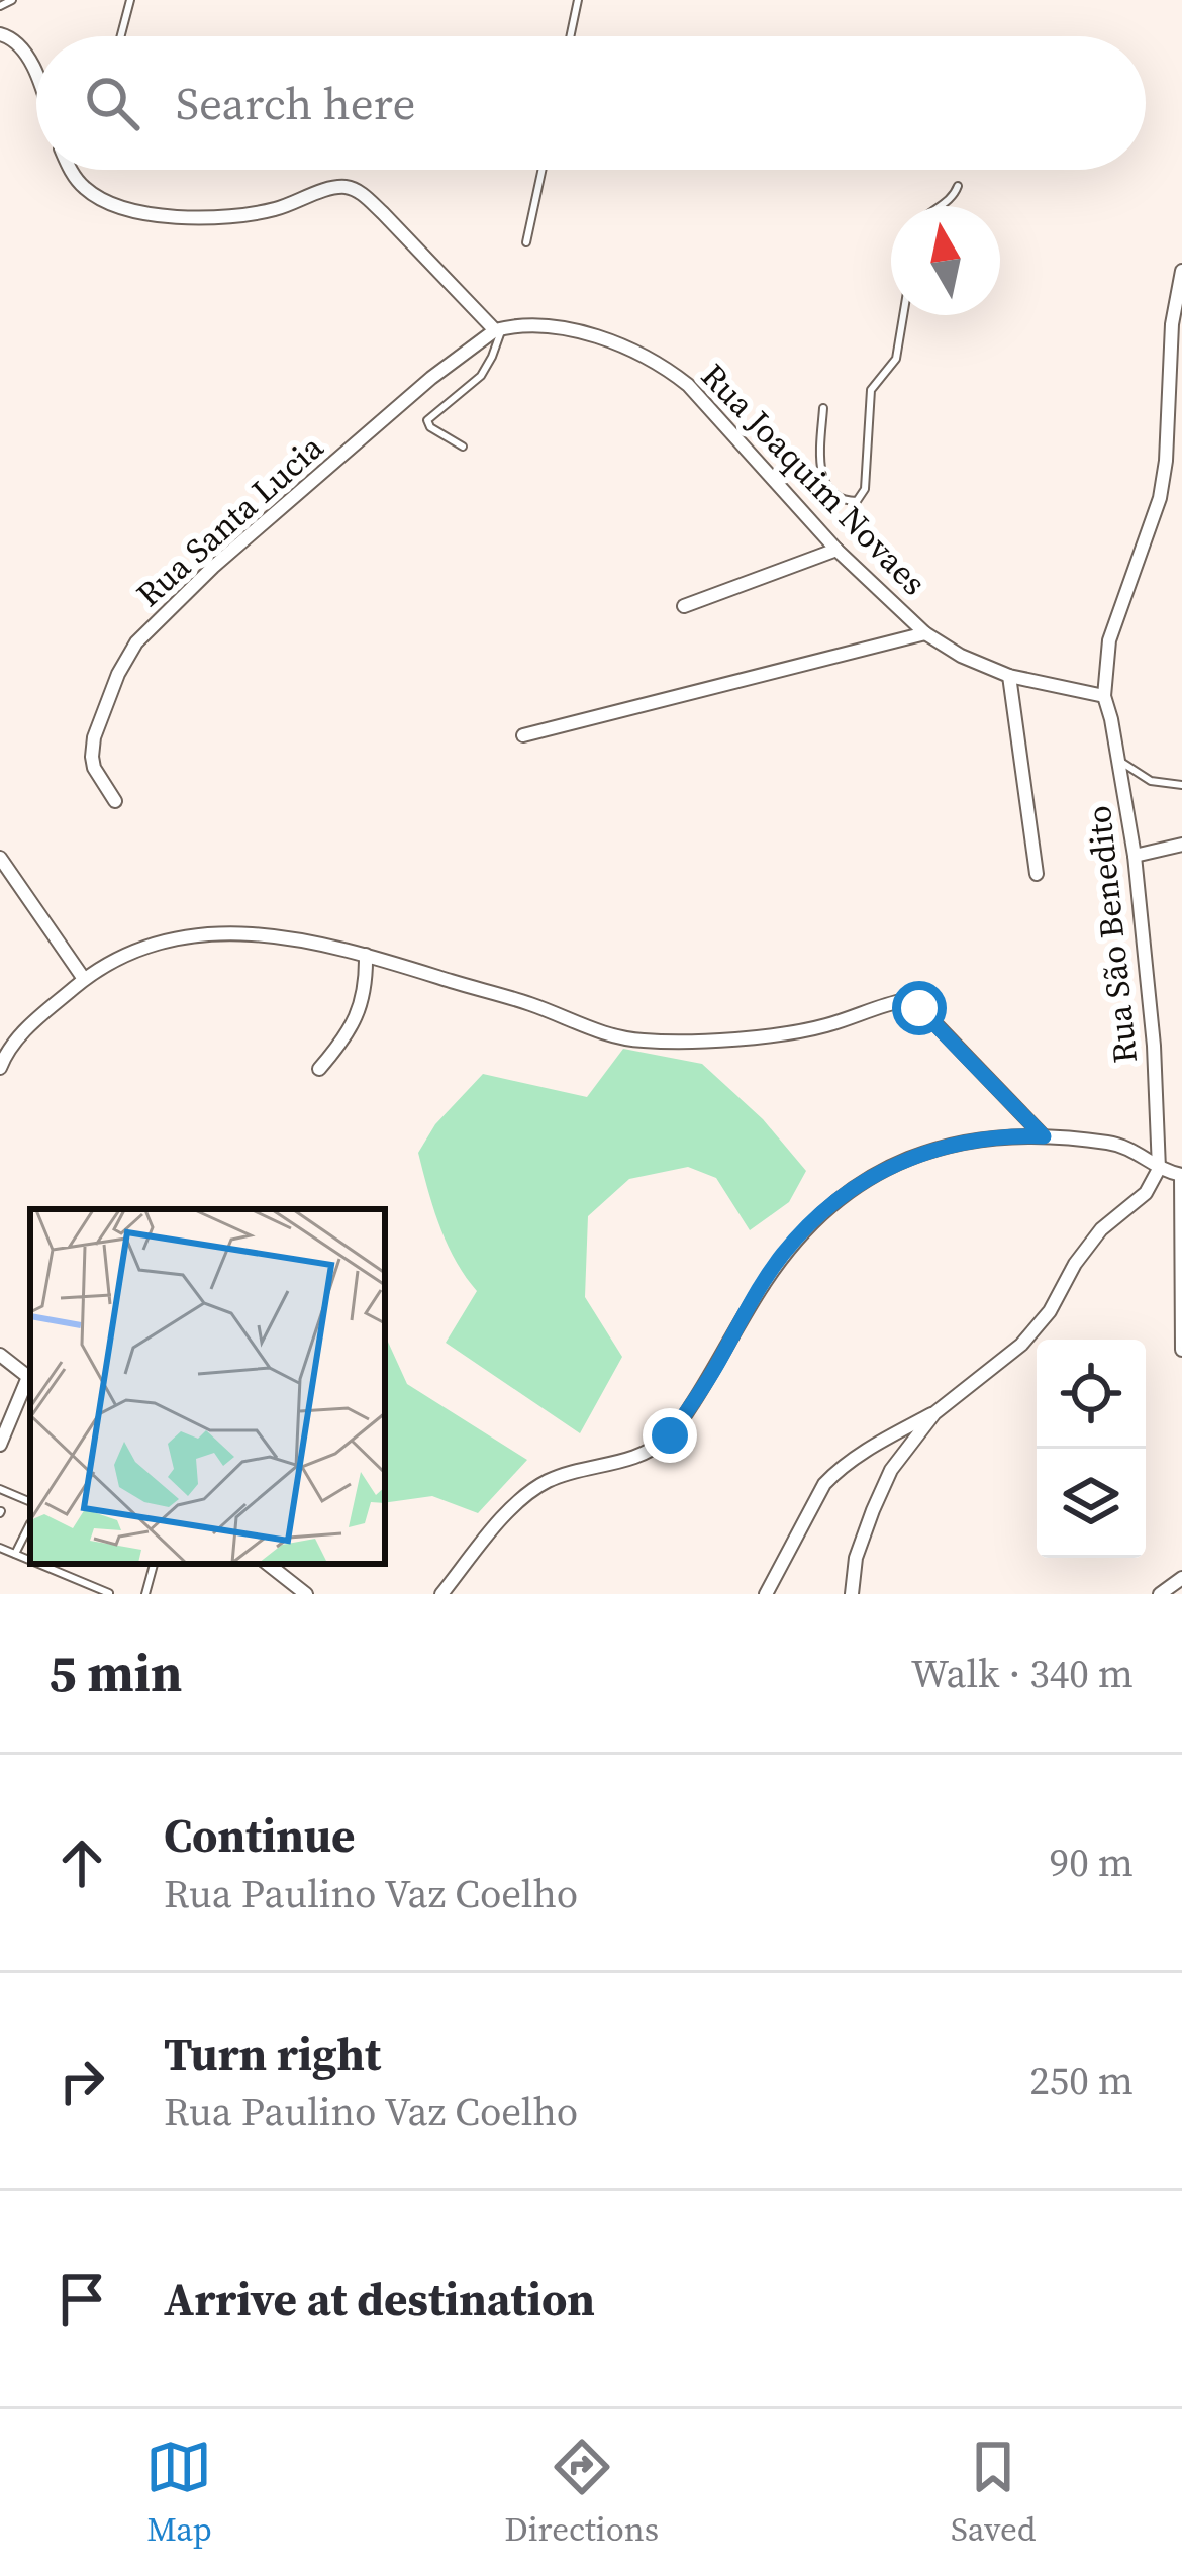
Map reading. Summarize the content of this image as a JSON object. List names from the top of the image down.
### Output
{
  "streets": {
    "street": ["Rua Joaquim Novaes", "Rua Santa Lucia", "Rua São Benedito"]
  },
  "crossings": [
    ["Rua Joaquim Novaes", "Rua Santa Lucia"],
    ["Rua Joaquim Novaes", "Rua São Benedito"]
  ],
  "north": "top",
  "page": {
    "search": "Search here",
    "heading": ["5 min", "Walk · 340 m"],
    "list": [
      ["Continue", "Rua Paulino Vaz Coelho", "90 m"],
      ["Turn right", "Rua Paulino Vaz Coelho", "250 m"],
      "Arrive at destination"
    ],
    "nav": ["Map", "Directions", "Saved"]
  }
}
